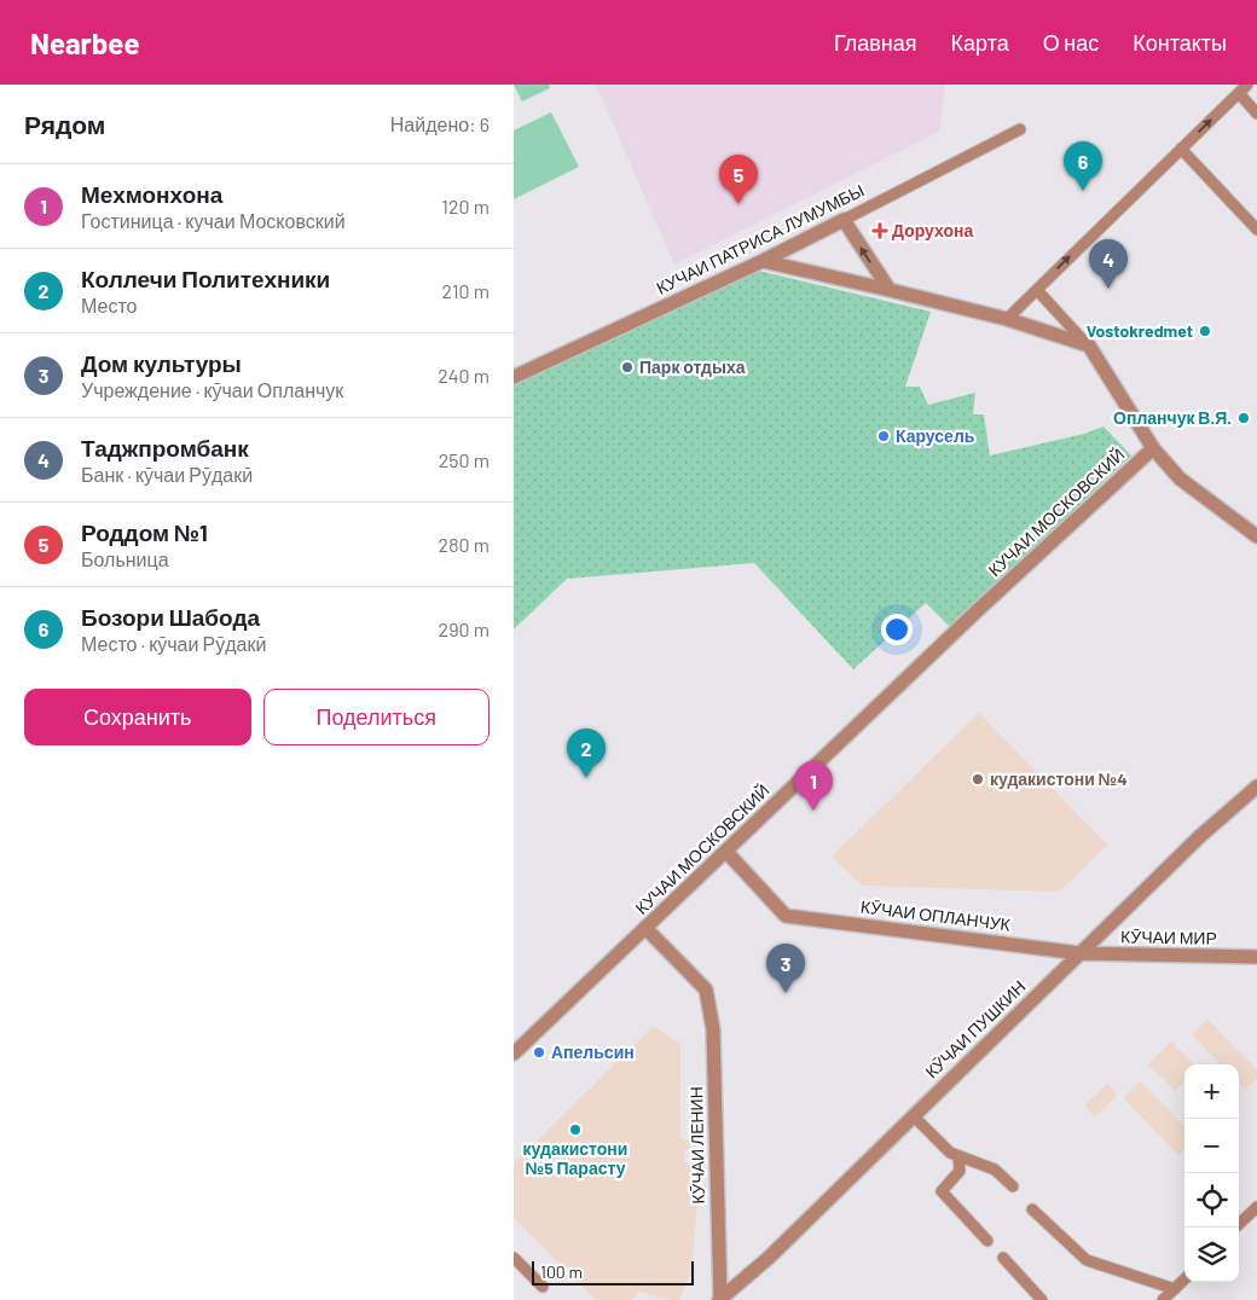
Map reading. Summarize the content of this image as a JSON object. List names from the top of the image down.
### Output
{
  "streets": {
    "street": [
      "КУЧАИ ПАТРИСА ЛУМУМБЫ",
      "КУЧАИ МОСКОВСКИЙ",
      "КӮЧАИ ОПЛАНЧУК",
      "КӮЧАИ МИР",
      "КӮЧАИ ПУШКИН",
      "КӮЧАИ ЛЕНИН"
    ]
  },
  "crossings": [
    ["КУЧАИ МОСКОВСКИЙ", "КӮЧАИ ОПЛАНЧУК"],
    ["КУЧАИ МОСКОВСКИЙ", "КӮЧАИ ЛЕНИН"],
    ["КӮЧАИ ОПЛАНЧУК", "КӮЧАИ МИР"],
    ["КӮЧАИ ОПЛАНЧУК", "КӮЧАИ ПУШКИН"],
    ["КӮЧАИ МИР", "КӮЧАИ ПУШКИН"],
    ["КӮЧАИ ПУШКИН", "КӮЧАИ ЛЕНИН"]
  ],
  "places": {
    "health": ["Дорухона"],
    "other": [
      "Vostokredmet",
      "Парк отдыха",
      "Опланчук В.Я.",
      "Карусель",
      "кудакистони №4",
      "Апельсин",
      "кудакистони №5 Парасту"
    ]
  },
  "scale_bar": "100 m",
  "page": {
    "header": "Nearbee",
    "nav": [
      "Главная",
      "Карта",
      "О нас",
      "Контакты"
    ],
    "heading": ["Рядом", "Найдено: 6"],
    "pins": [
      "6",
      "5",
      "4",
      "2",
      "1",
      "3"
    ],
    "list": [
      {
        "mark": "1",
        "name": "Мехмонхона",
        "note": "Гостиница · кучаи Московский",
        "value": "120 m"
      },
      {
        "mark": "2",
        "name": "Коллечи Политехники",
        "note": "Место",
        "value": "210 m"
      },
      {
        "mark": "3",
        "name": "Дом культуры",
        "note": "Учреждение · кӯчаи Опланчук",
        "value": "240 m"
      },
      {
        "mark": "4",
        "name": "Таджпромбанк",
        "note": "Банк · кӯчаи Рӯдакӣ",
        "value": "250 m"
      },
      {
        "mark": "5",
        "name": "Роддом №1",
        "note": "Больница",
        "value": "280 m"
      },
      {
        "mark": "6",
        "name": "Бозори Шабода",
        "note": "Место · кӯчаи Рӯдакӣ",
        "value": "290 m"
      }
    ],
    "buttons": ["Сохранить", "Поделиться"],
    "map_buttons": ["+", "−"],
    "scale": "100 m"
  }
}
